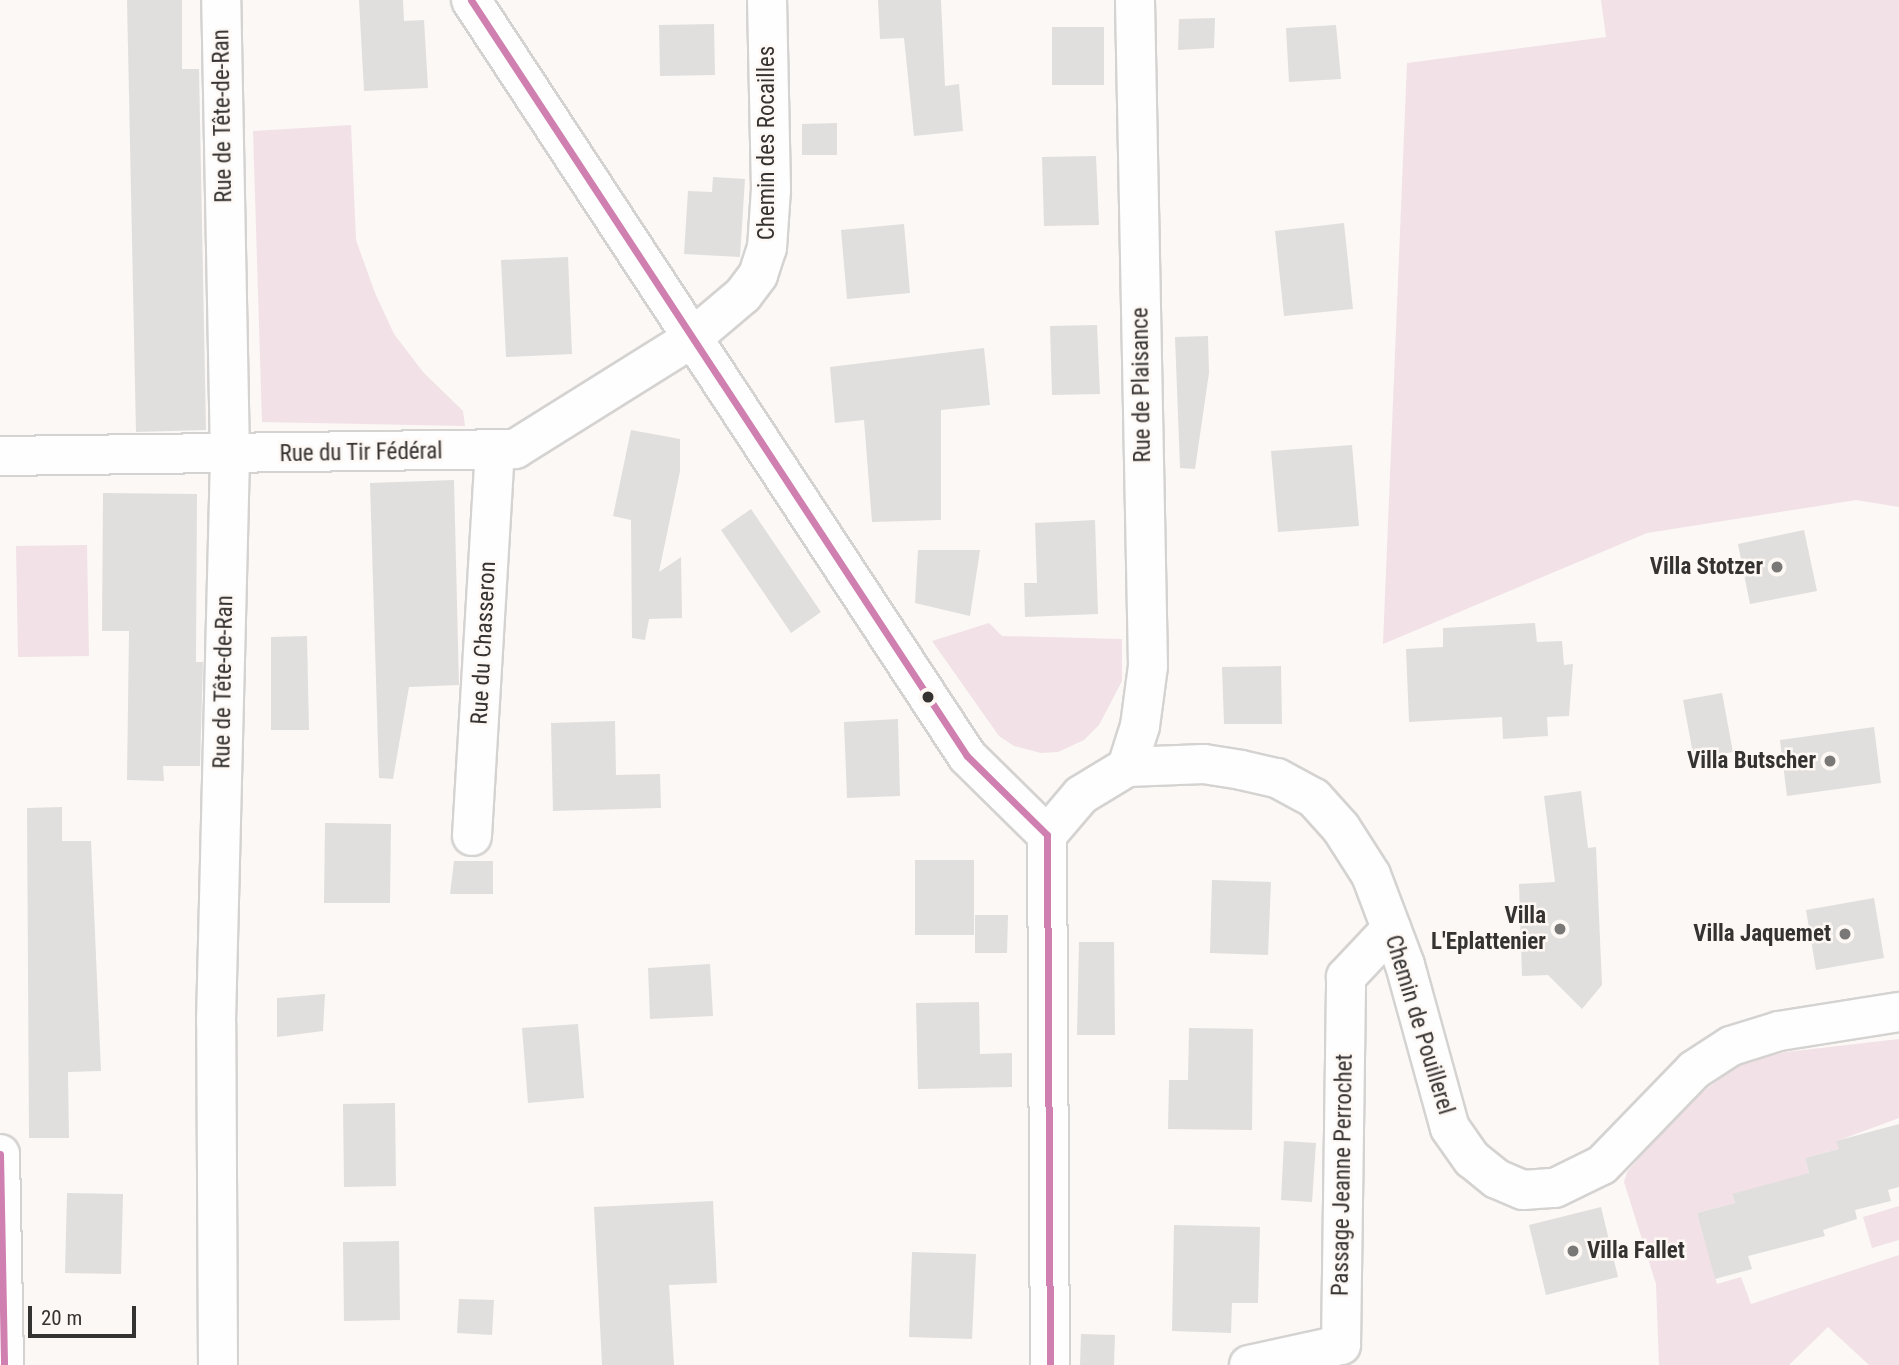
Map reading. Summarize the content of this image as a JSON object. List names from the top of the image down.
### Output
{
  "streets": {
    "street": [
      "Rue de Tête-de-Ran",
      "Chemin des Rocailles",
      "Rue de Plaisance",
      "Rue du Tir Fédéral",
      "Rue du Chasseron",
      "Chemin de Pouillerel",
      "Passage Jeanne Perrochet"
    ]
  },
  "crossings": [
    ["Rue de Tête-de-Ran", "Rue du Tir Fédéral"],
    ["Chemin des Rocailles", "Rue du Tir Fédéral"],
    ["Rue de Plaisance", "Chemin de Pouillerel"],
    ["Rue du Tir Fédéral", "Rue du Chasseron"],
    ["Chemin de Pouillerel", "Passage Jeanne Perrochet"]
  ],
  "places": [
    "Villa Stotzer",
    "Villa Butscher",
    "Villa L'Eplattenier",
    "Villa Jaquemet",
    "Villa Fallet"
  ],
  "scale_bar": "20 m"
}
